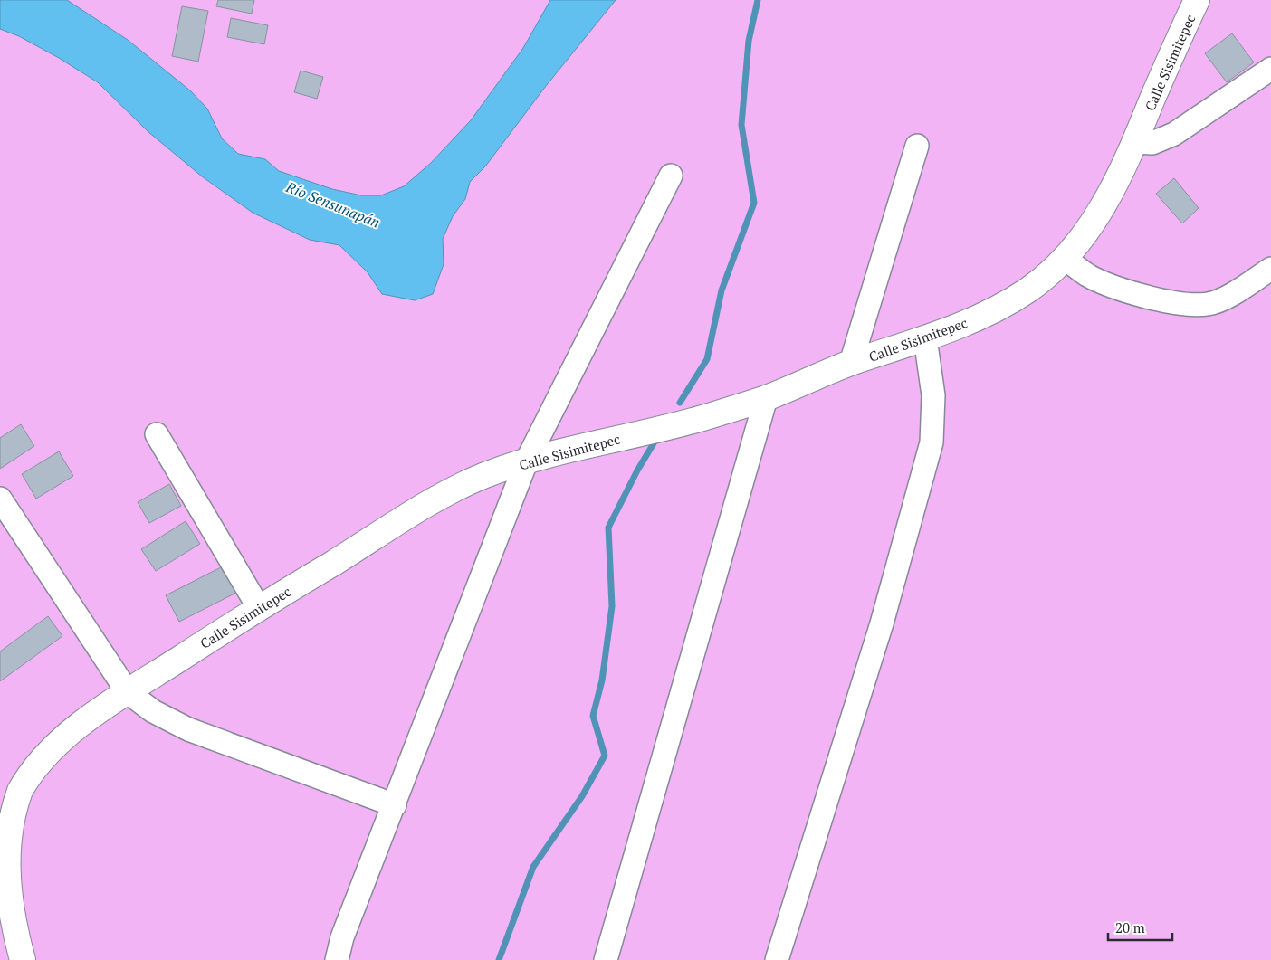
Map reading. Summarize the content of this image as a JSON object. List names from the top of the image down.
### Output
{
  "streets": {
    "street": ["Calle Sisimitepec"]
  },
  "water": ["Río Sensunapán"],
  "scale_bar": "20 m"
}
